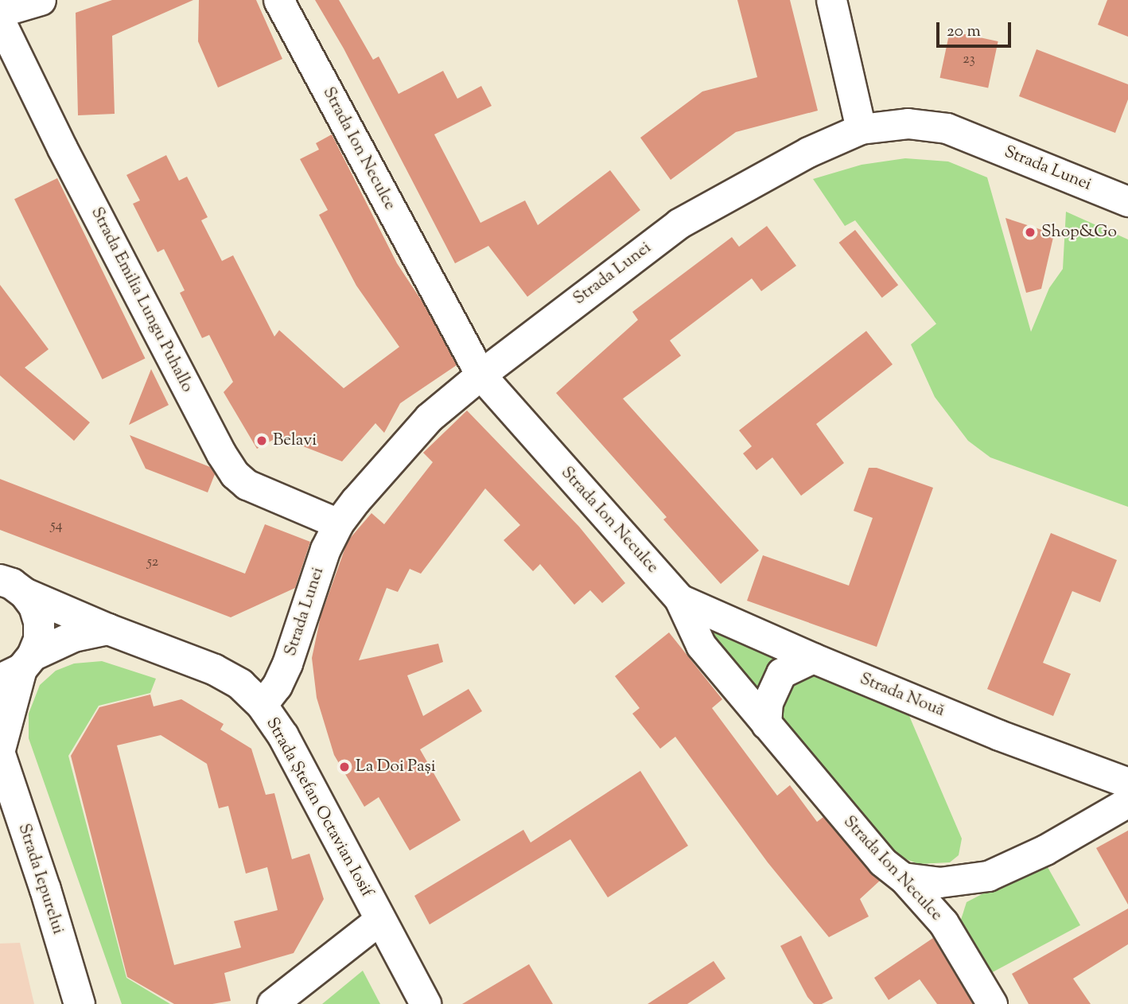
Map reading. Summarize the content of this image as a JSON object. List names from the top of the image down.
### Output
{
  "streets": {
    "main road": ["Strada Ștefan Octavian Iosif", "Strada Iepurelui"],
    "street": [
      "Strada Ion Neculce",
      "Strada Lunei",
      "Strada Emilia Lungu Puhallo",
      "Strada Nouă"
    ]
  },
  "crossings": [
    ["Strada Ion Neculce", "Strada Lunei"],
    ["Strada Ion Neculce", "Strada Nouă"],
    ["Strada Lunei", "Strada Emilia Lungu Puhallo"],
    ["Strada Lunei", "Strada Ștefan Octavian Iosif"]
  ],
  "places": ["Shop&Go", "Belavi", "La Doi Pași"],
  "house_numbers": ["23", "54", "52"],
  "scale_bar": "20 m"
}
